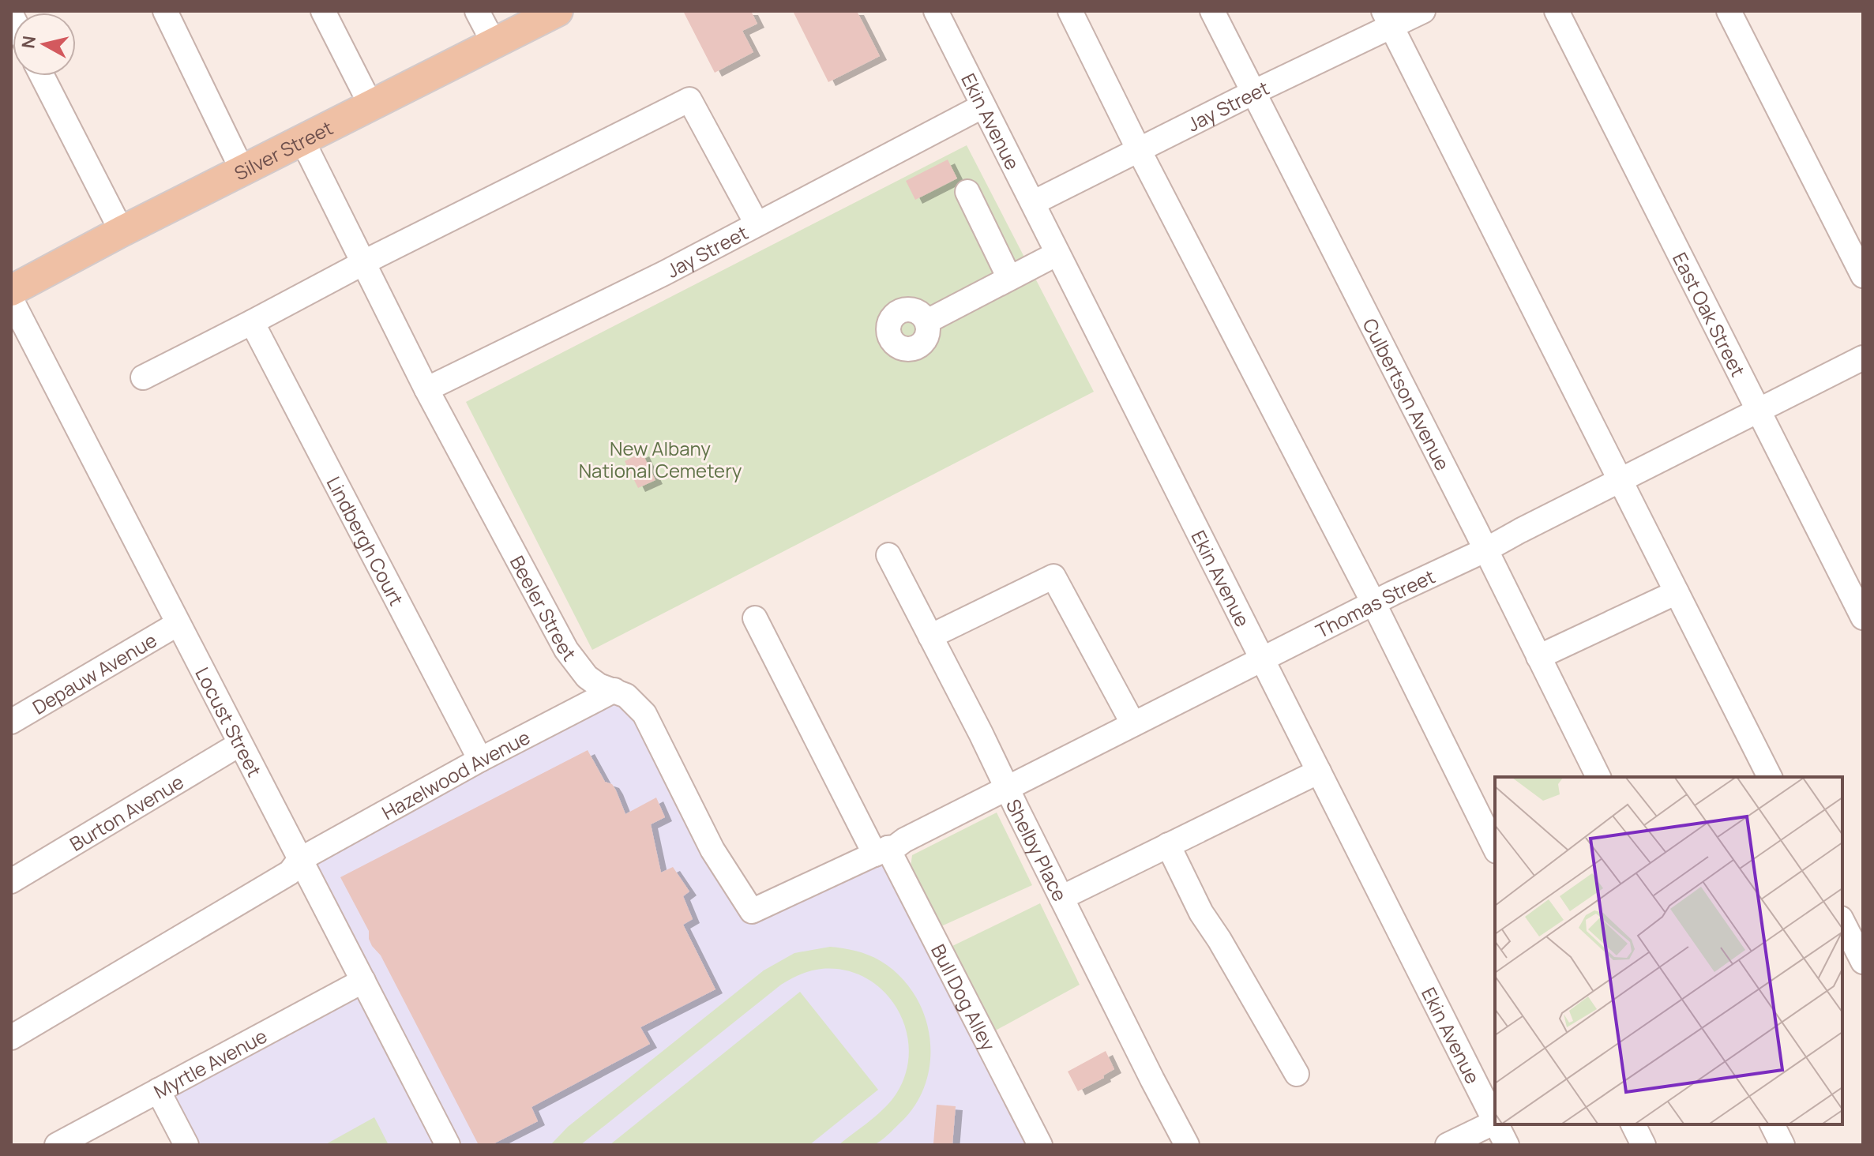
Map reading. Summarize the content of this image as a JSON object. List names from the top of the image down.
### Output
{
  "streets": {
    "main road": ["Silver Street"],
    "street": [
      "Jay Street",
      "Ekin Avenue",
      "East Oak Street",
      "Culbertson Avenue",
      "Lindbergh Court",
      "Thomas Street",
      "Beeler Street",
      "Depauw Avenue",
      "Locust Street",
      "Hazelwood Avenue",
      "Burton Avenue",
      "Shelby Place",
      "Bull Dog Alley",
      "Myrtle Avenue"
    ]
  },
  "crossings": [
    ["Jay Street", "Ekin Avenue"],
    ["Jay Street", "Culbertson Avenue"],
    ["Jay Street", "Beeler Street"],
    ["Ekin Avenue", "Thomas Street"],
    ["Silver Street", "Beeler Street"],
    ["East Oak Street", "Thomas Street"],
    ["Culbertson Avenue", "Thomas Street"],
    ["Lindbergh Court", "Hazelwood Avenue"],
    ["Thomas Street", "Beeler Street"],
    ["Thomas Street", "Shelby Place"],
    ["Thomas Street", "Bull Dog Alley"],
    ["Beeler Street", "Hazelwood Avenue"],
    ["Beeler Street", "Bull Dog Alley"],
    ["Depauw Avenue", "Locust Street"],
    ["Locust Street", "Hazelwood Avenue"],
    ["Locust Street", "Burton Avenue"],
    ["Locust Street", "Myrtle Avenue"]
  ],
  "parks": ["New Albany National Cemetery"],
  "north": "left"
}
